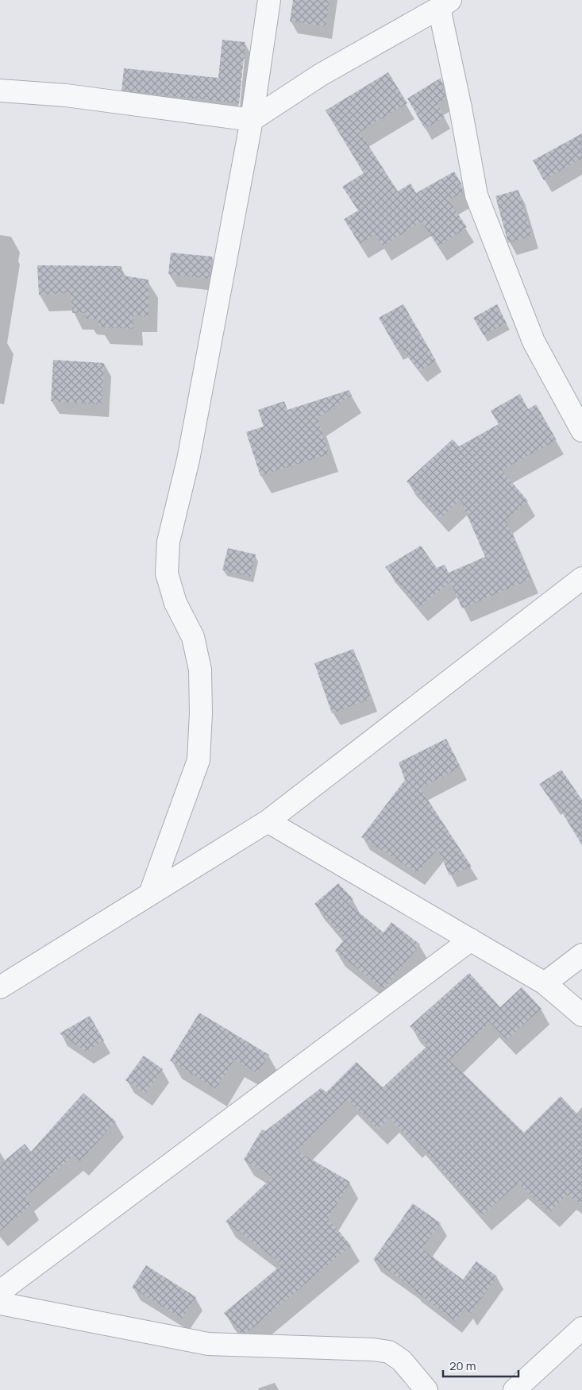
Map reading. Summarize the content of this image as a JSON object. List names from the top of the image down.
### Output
{
  "scale_bar": "20 m"
}
